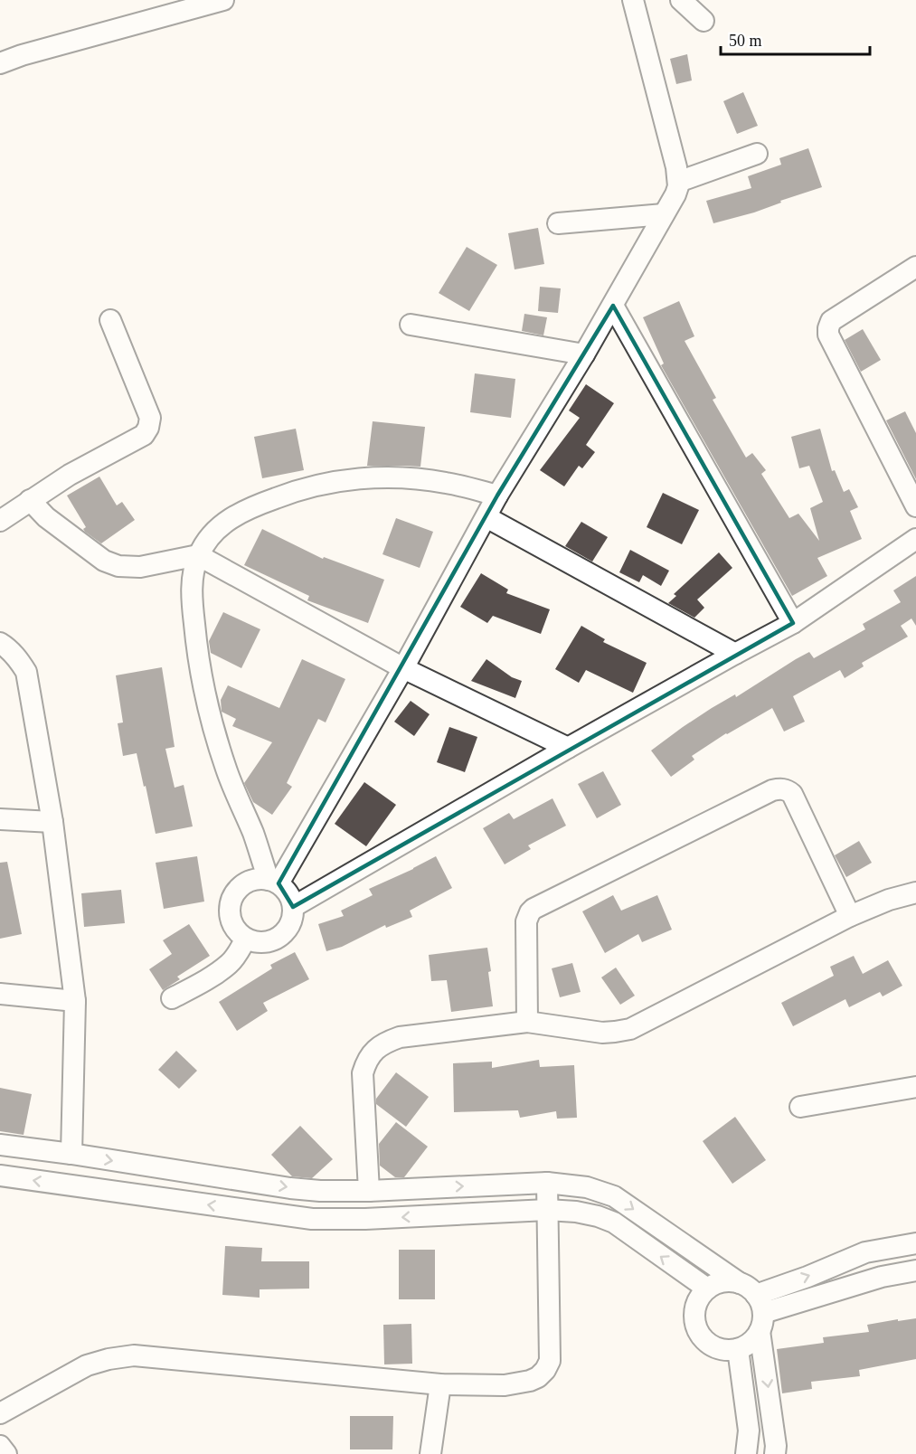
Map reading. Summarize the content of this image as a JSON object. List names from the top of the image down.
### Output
{
  "scale_bar": "50 m"
}
